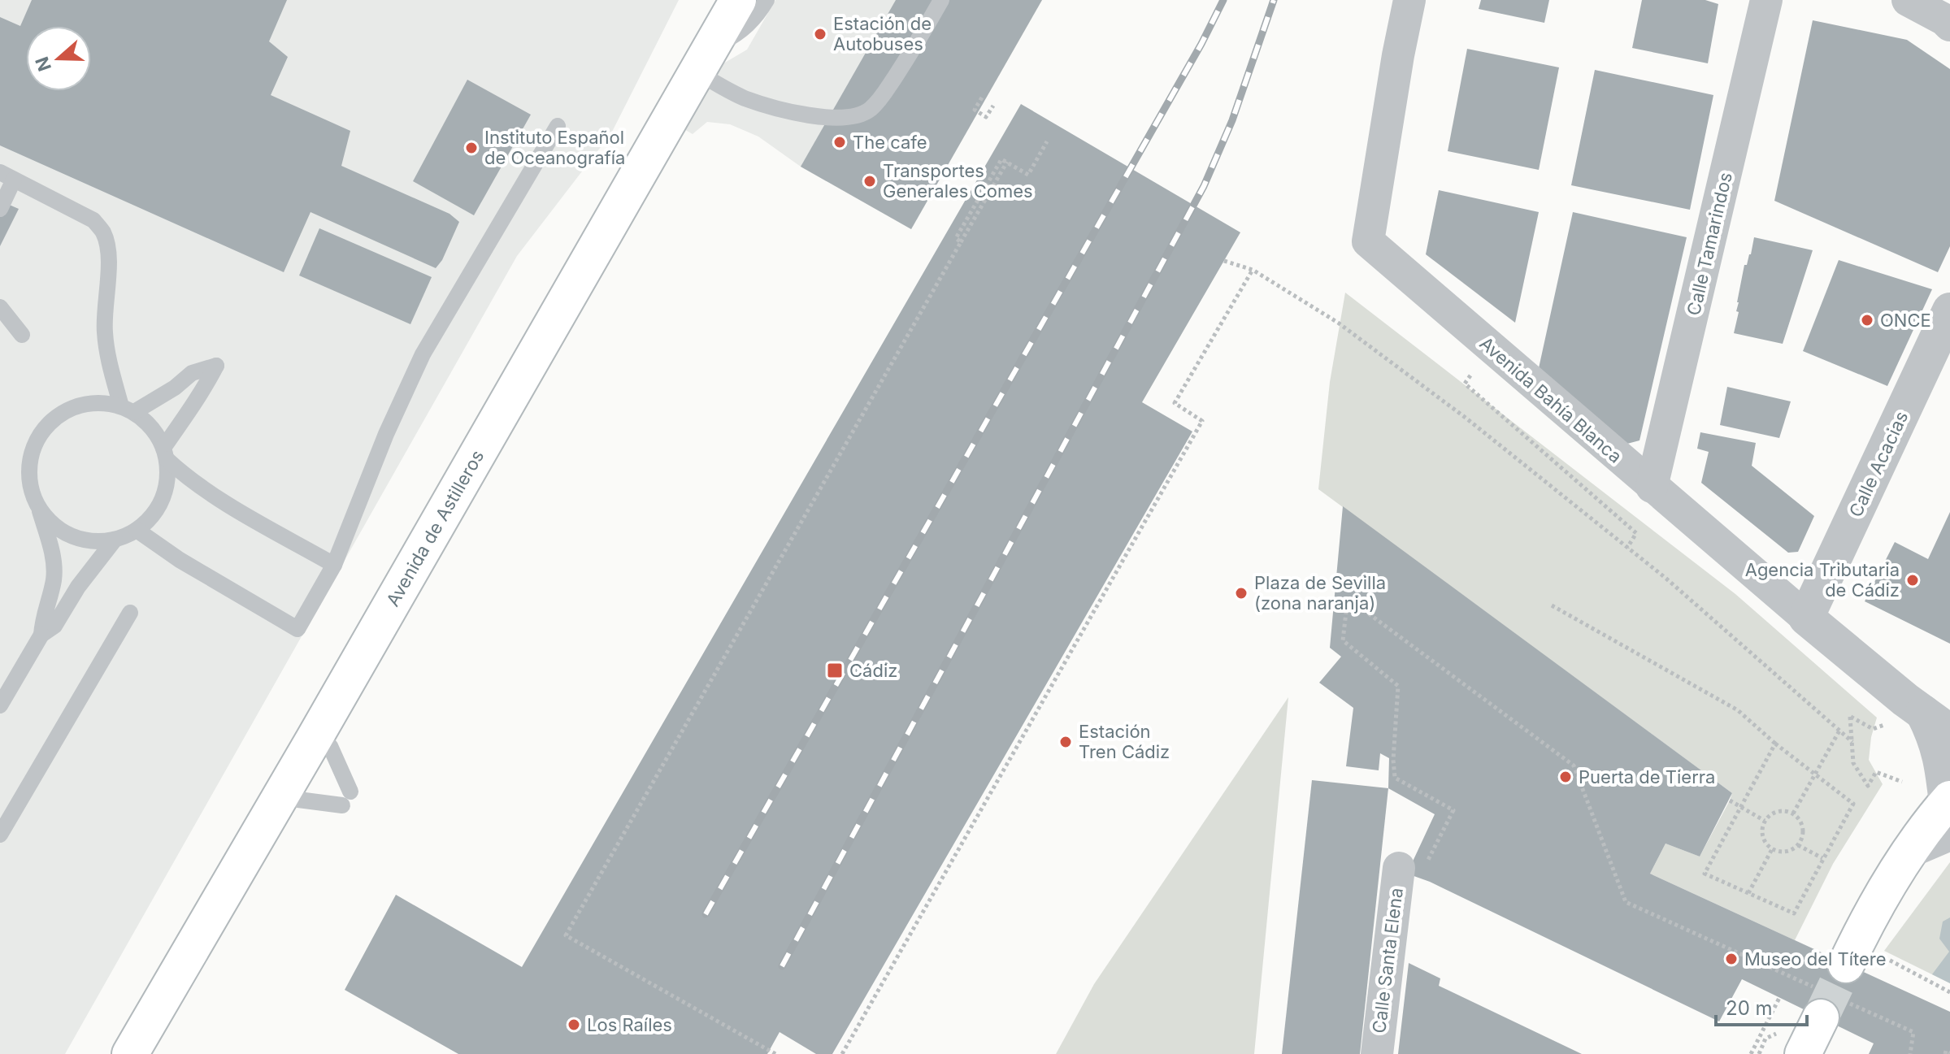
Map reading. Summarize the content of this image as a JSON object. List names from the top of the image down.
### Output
{
  "streets": {
    "main road": ["Avenida de Astilleros"],
    "street": [
      "Calle Tamarindos",
      "Avenida Bahía Blanca",
      "Calle Acacias",
      "Calle Santa Elena"
    ]
  },
  "crossings": [
    ["Calle Tamarindos", "Avenida Bahía Blanca"],
    ["Avenida Bahía Blanca", "Calle Acacias"]
  ],
  "places": {
    "other": [
      "Estación de Autobuses",
      "The cafe",
      "Instituto Español de Oceanografía",
      "Transportes Generales Comes",
      "ONCE",
      "Agencia Tributaria de Cádiz",
      "Plaza de Sevilla (zona naranja)",
      "Estación Tren Cádiz",
      "Puerta de Tierra",
      "Museo del Títere",
      "Los Raíles"
    ],
    "transit": ["Cádiz"]
  },
  "scale_bar": "20 m",
  "north": "left"
}
